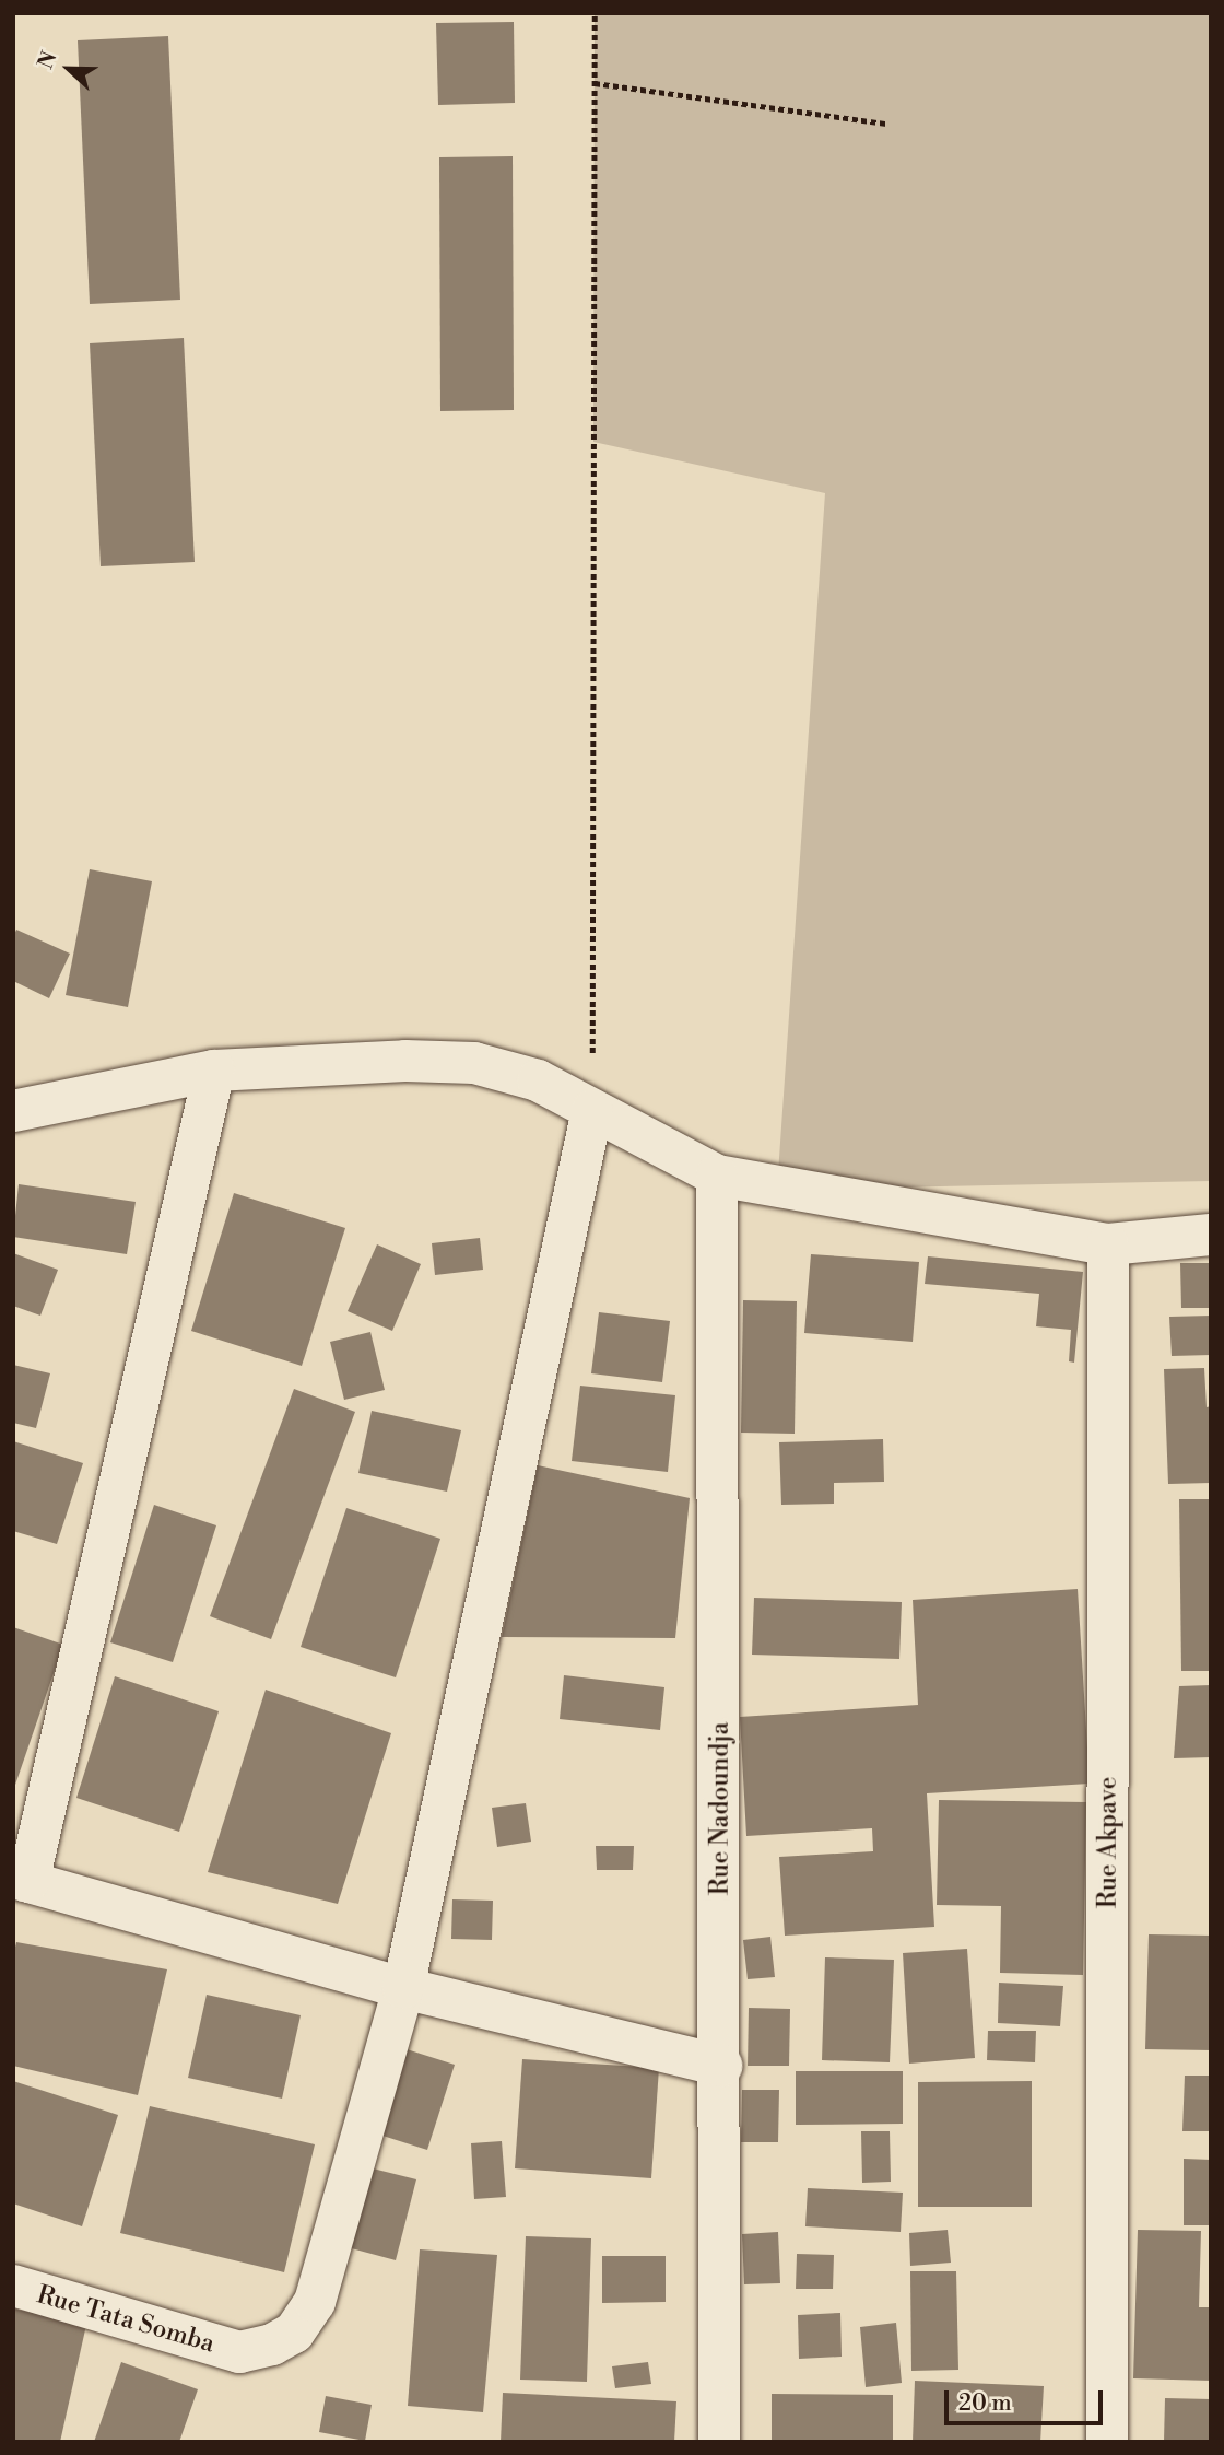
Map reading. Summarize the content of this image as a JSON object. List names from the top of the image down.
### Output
{
  "streets": {
    "street": ["Rue Nadoundja", "Rue Akpave", "Rue Tata Somba"]
  },
  "scale_bar": "20 m",
  "north": "left"
}
